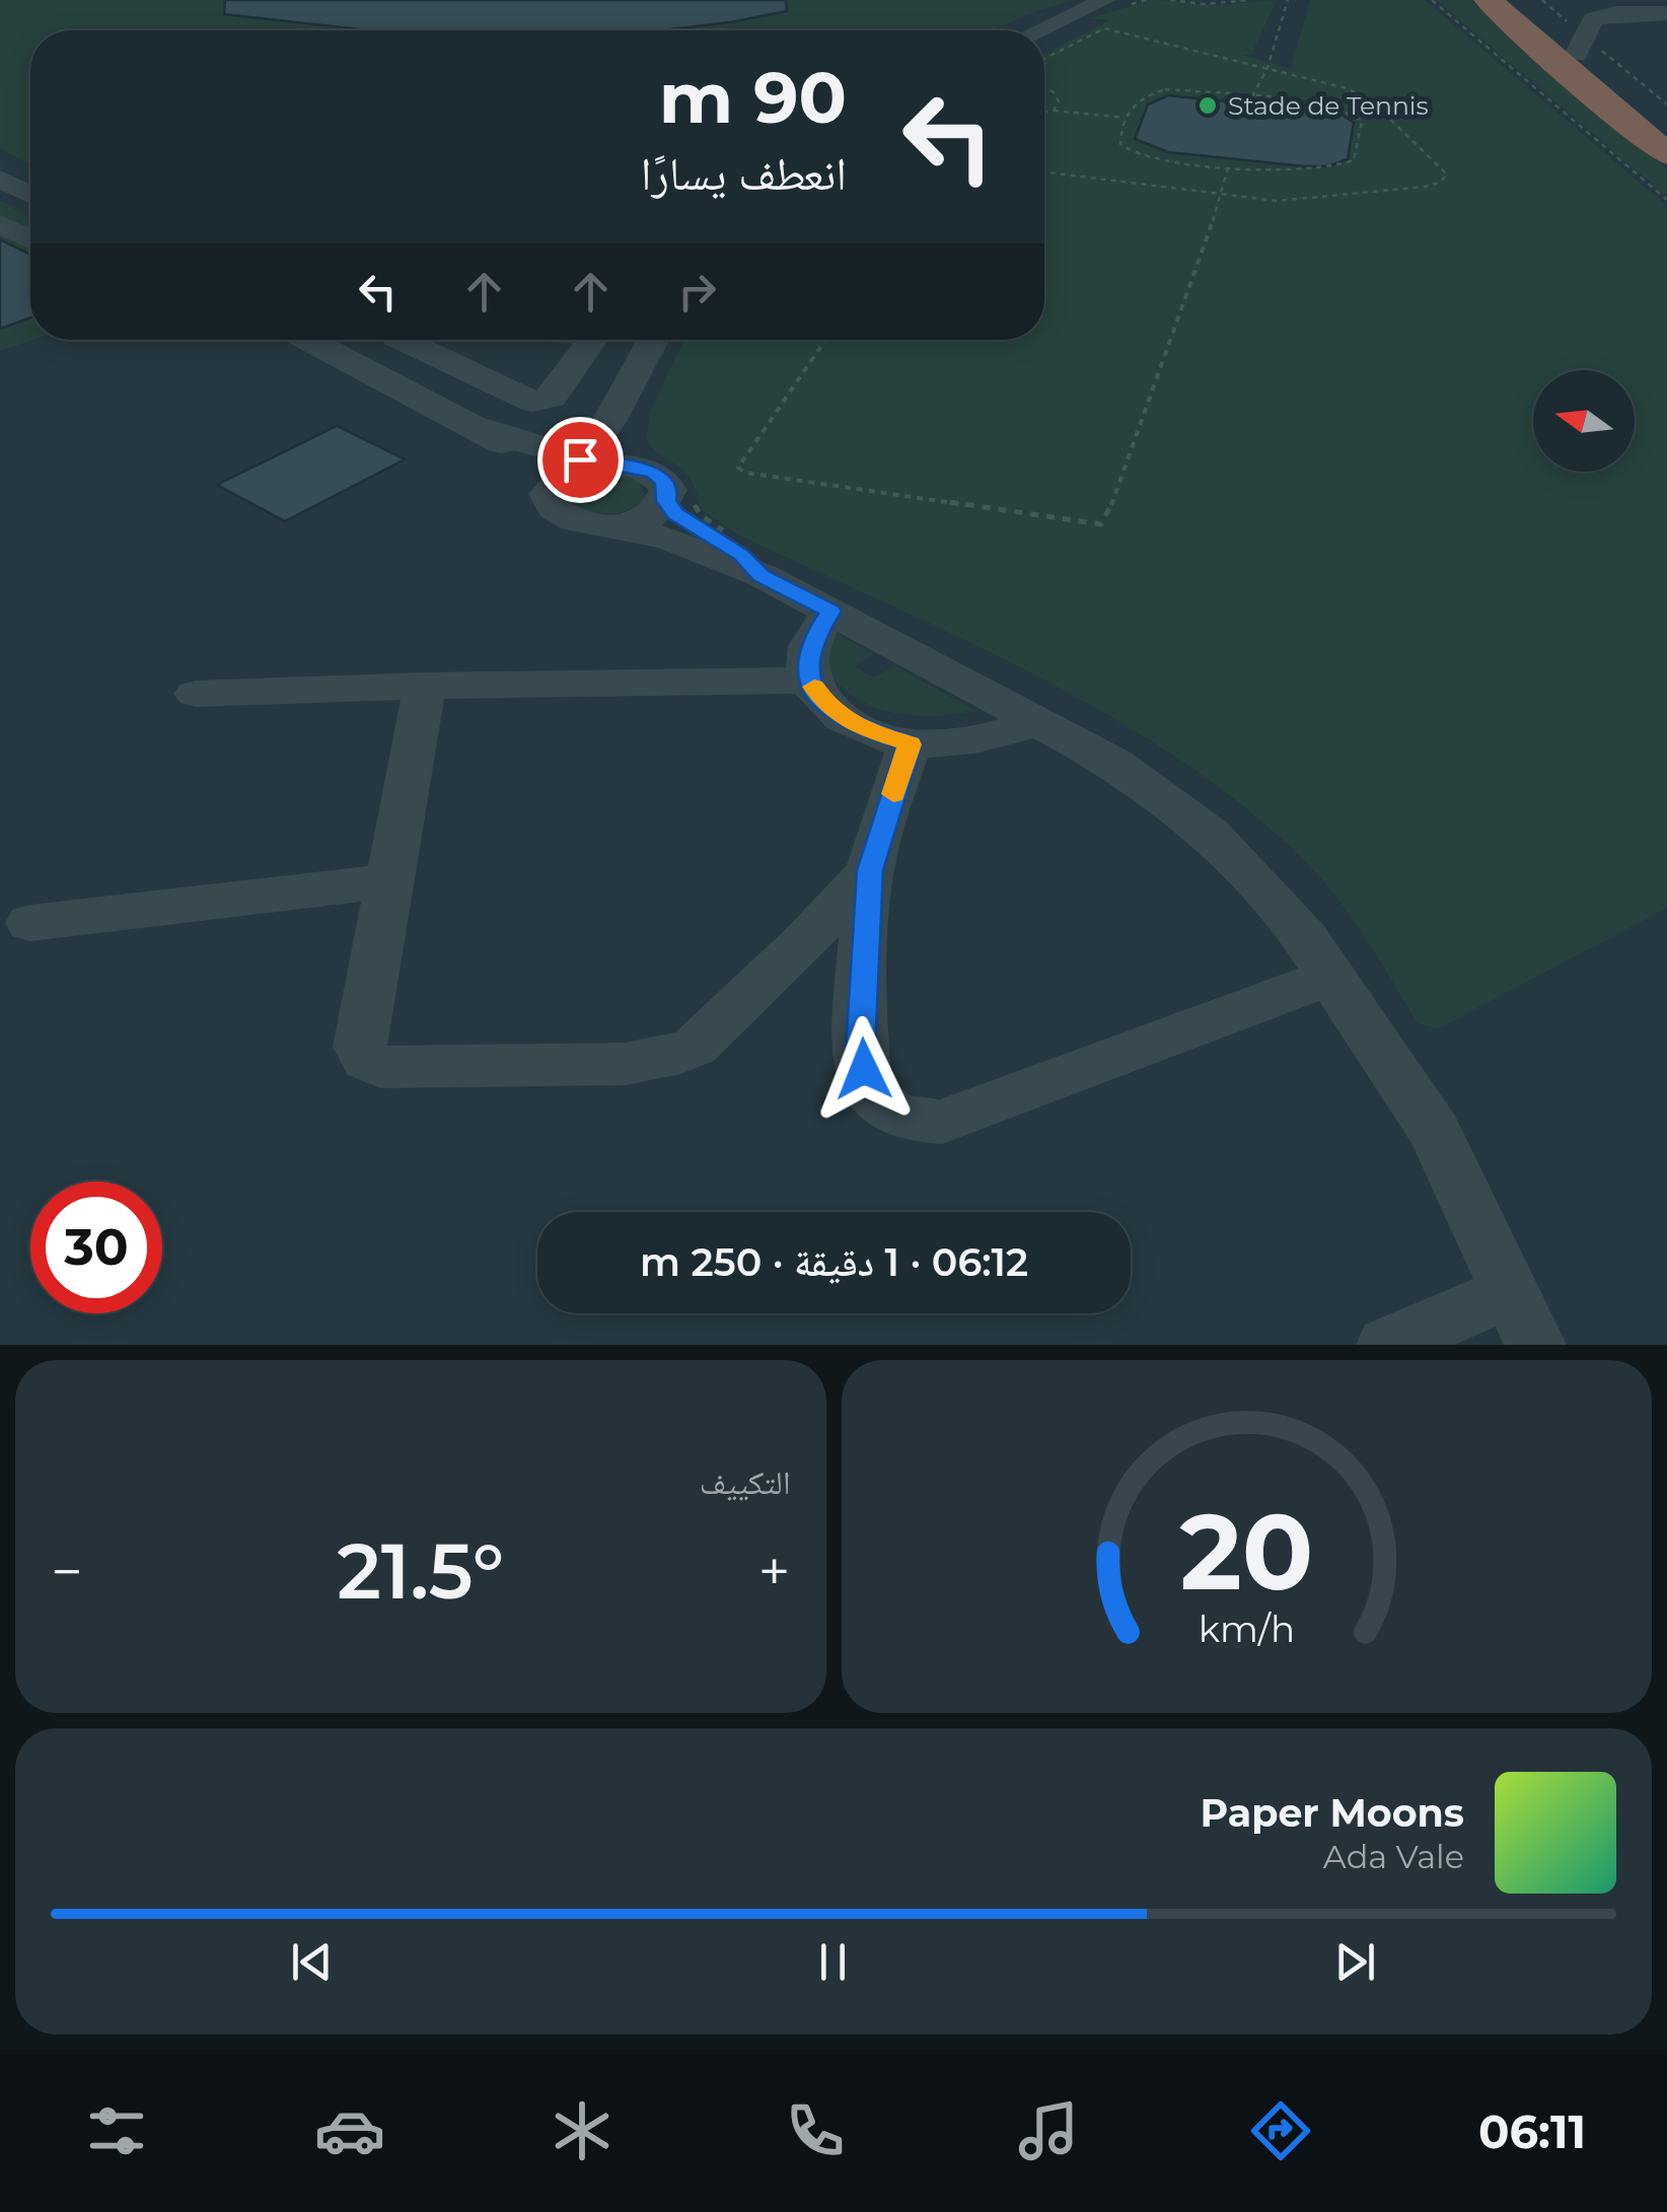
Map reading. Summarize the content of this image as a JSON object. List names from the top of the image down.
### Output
{
  "places": ["Stade de Tennis"],
  "north": "left",
  "page": {
    "turn": ["90 m", "انعطف يسارًا"],
    "limit": "30",
    "trip": "06:12 · 1 دقيقة · 250 m",
    "tile": "التكييف",
    "heat": ["−", "21.5°", "+"],
    "song": ["Paper Moons", "Ada Vale"],
    "tabs": "06:11",
    "gauge": ["20", "km/h"]
  }
}
